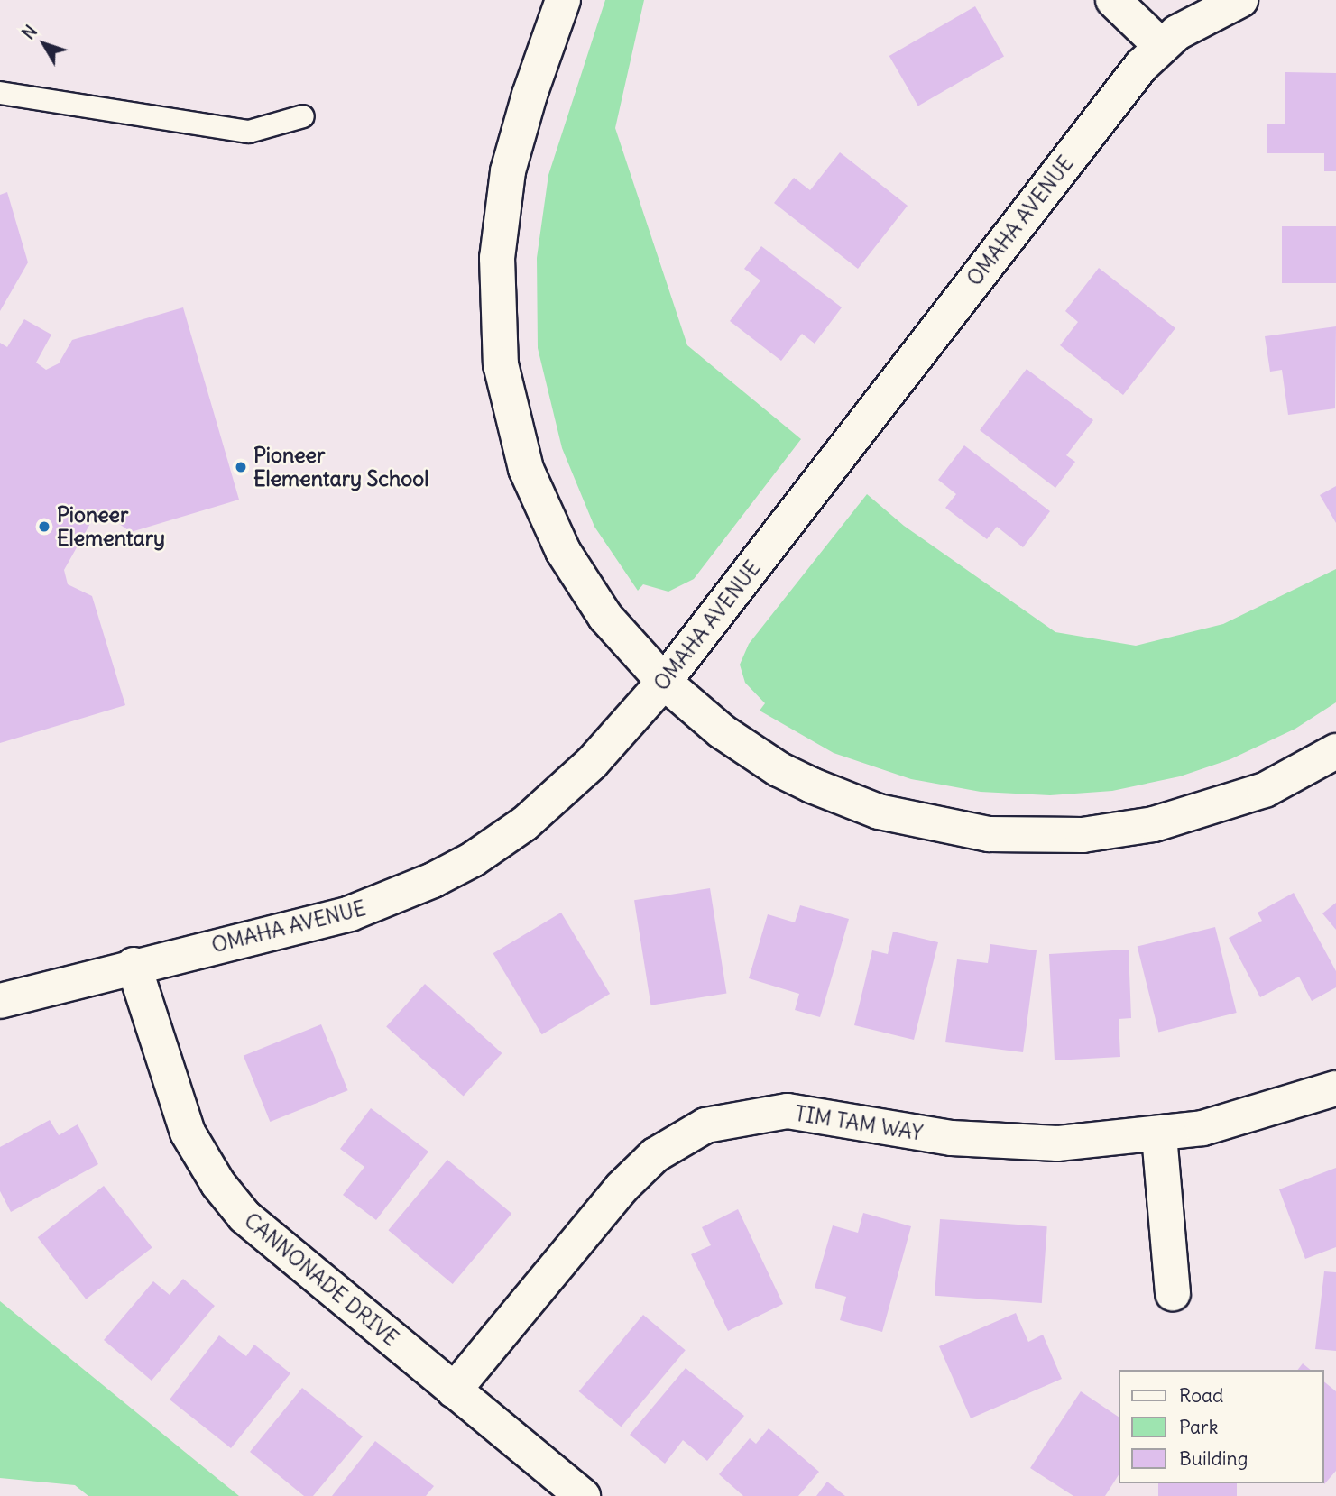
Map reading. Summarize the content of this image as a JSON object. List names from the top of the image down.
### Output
{
  "streets": {
    "street": ["OMAHA AVENUE", "TIM TAM WAY", "CANNONADE DRIVE"]
  },
  "crossings": [
    ["OMAHA AVENUE", "CANNONADE DRIVE"],
    ["TIM TAM WAY", "CANNONADE DRIVE"]
  ],
  "places": ["Pioneer Elementary School", "Pioneer Elementary"],
  "legend": ["Road", "Park", "Building"],
  "north": "top left"
}
